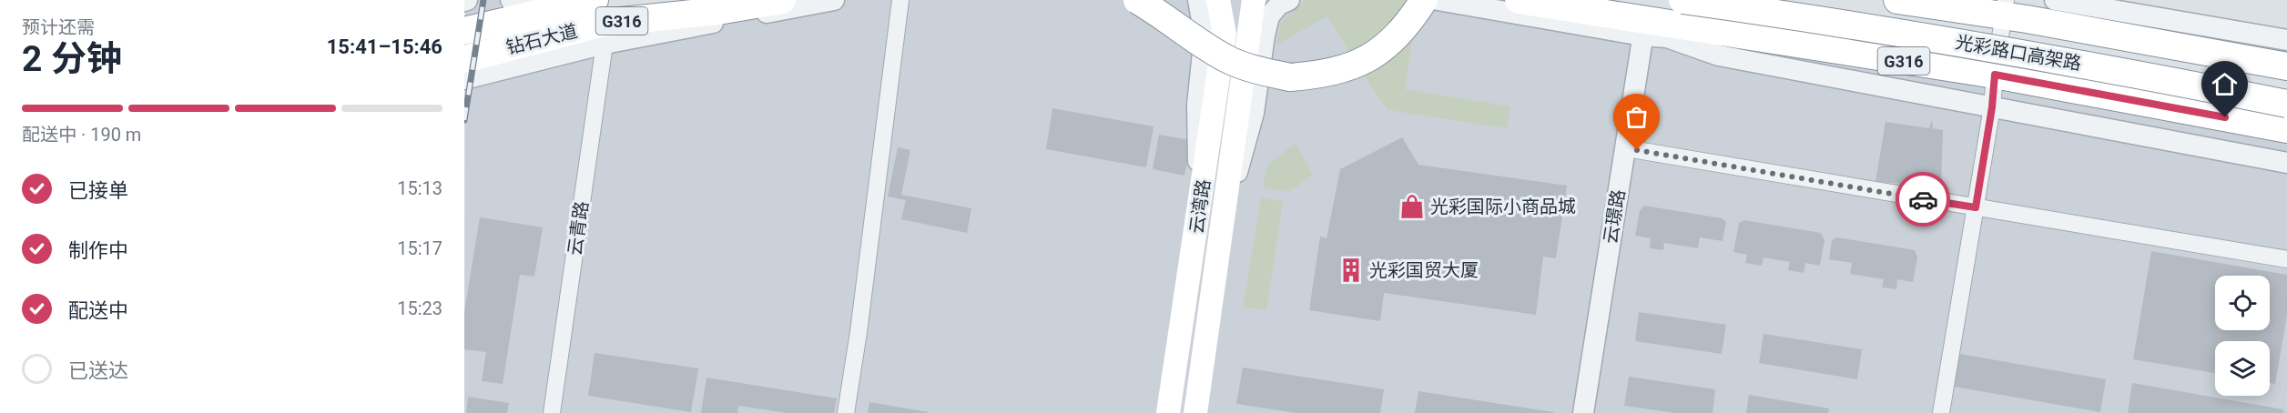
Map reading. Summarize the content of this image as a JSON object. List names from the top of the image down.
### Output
{
  "streets": {
    "highway": ["G316", "钻石大道", "光彩路口高架路"],
    "main road": ["云湾路"],
    "street": ["云璟路", "云青路"]
  },
  "crossings": [
    ["G316", "云璟路"],
    ["钻石大道", "云青路"]
  ],
  "places": {
    "shop": ["光彩国际小商品城"],
    "building": ["光彩国贸大厦"]
  },
  "page": {
    "heading": ["2 分钟", "预计还需", "15:41–15:46"],
    "bar": "配送中 · 190 m",
    "list": [
      ["已接单", "15:13"],
      ["制作中", "15:17"],
      ["配送中", "15:23"],
      "已送达"
    ]
  }
}
